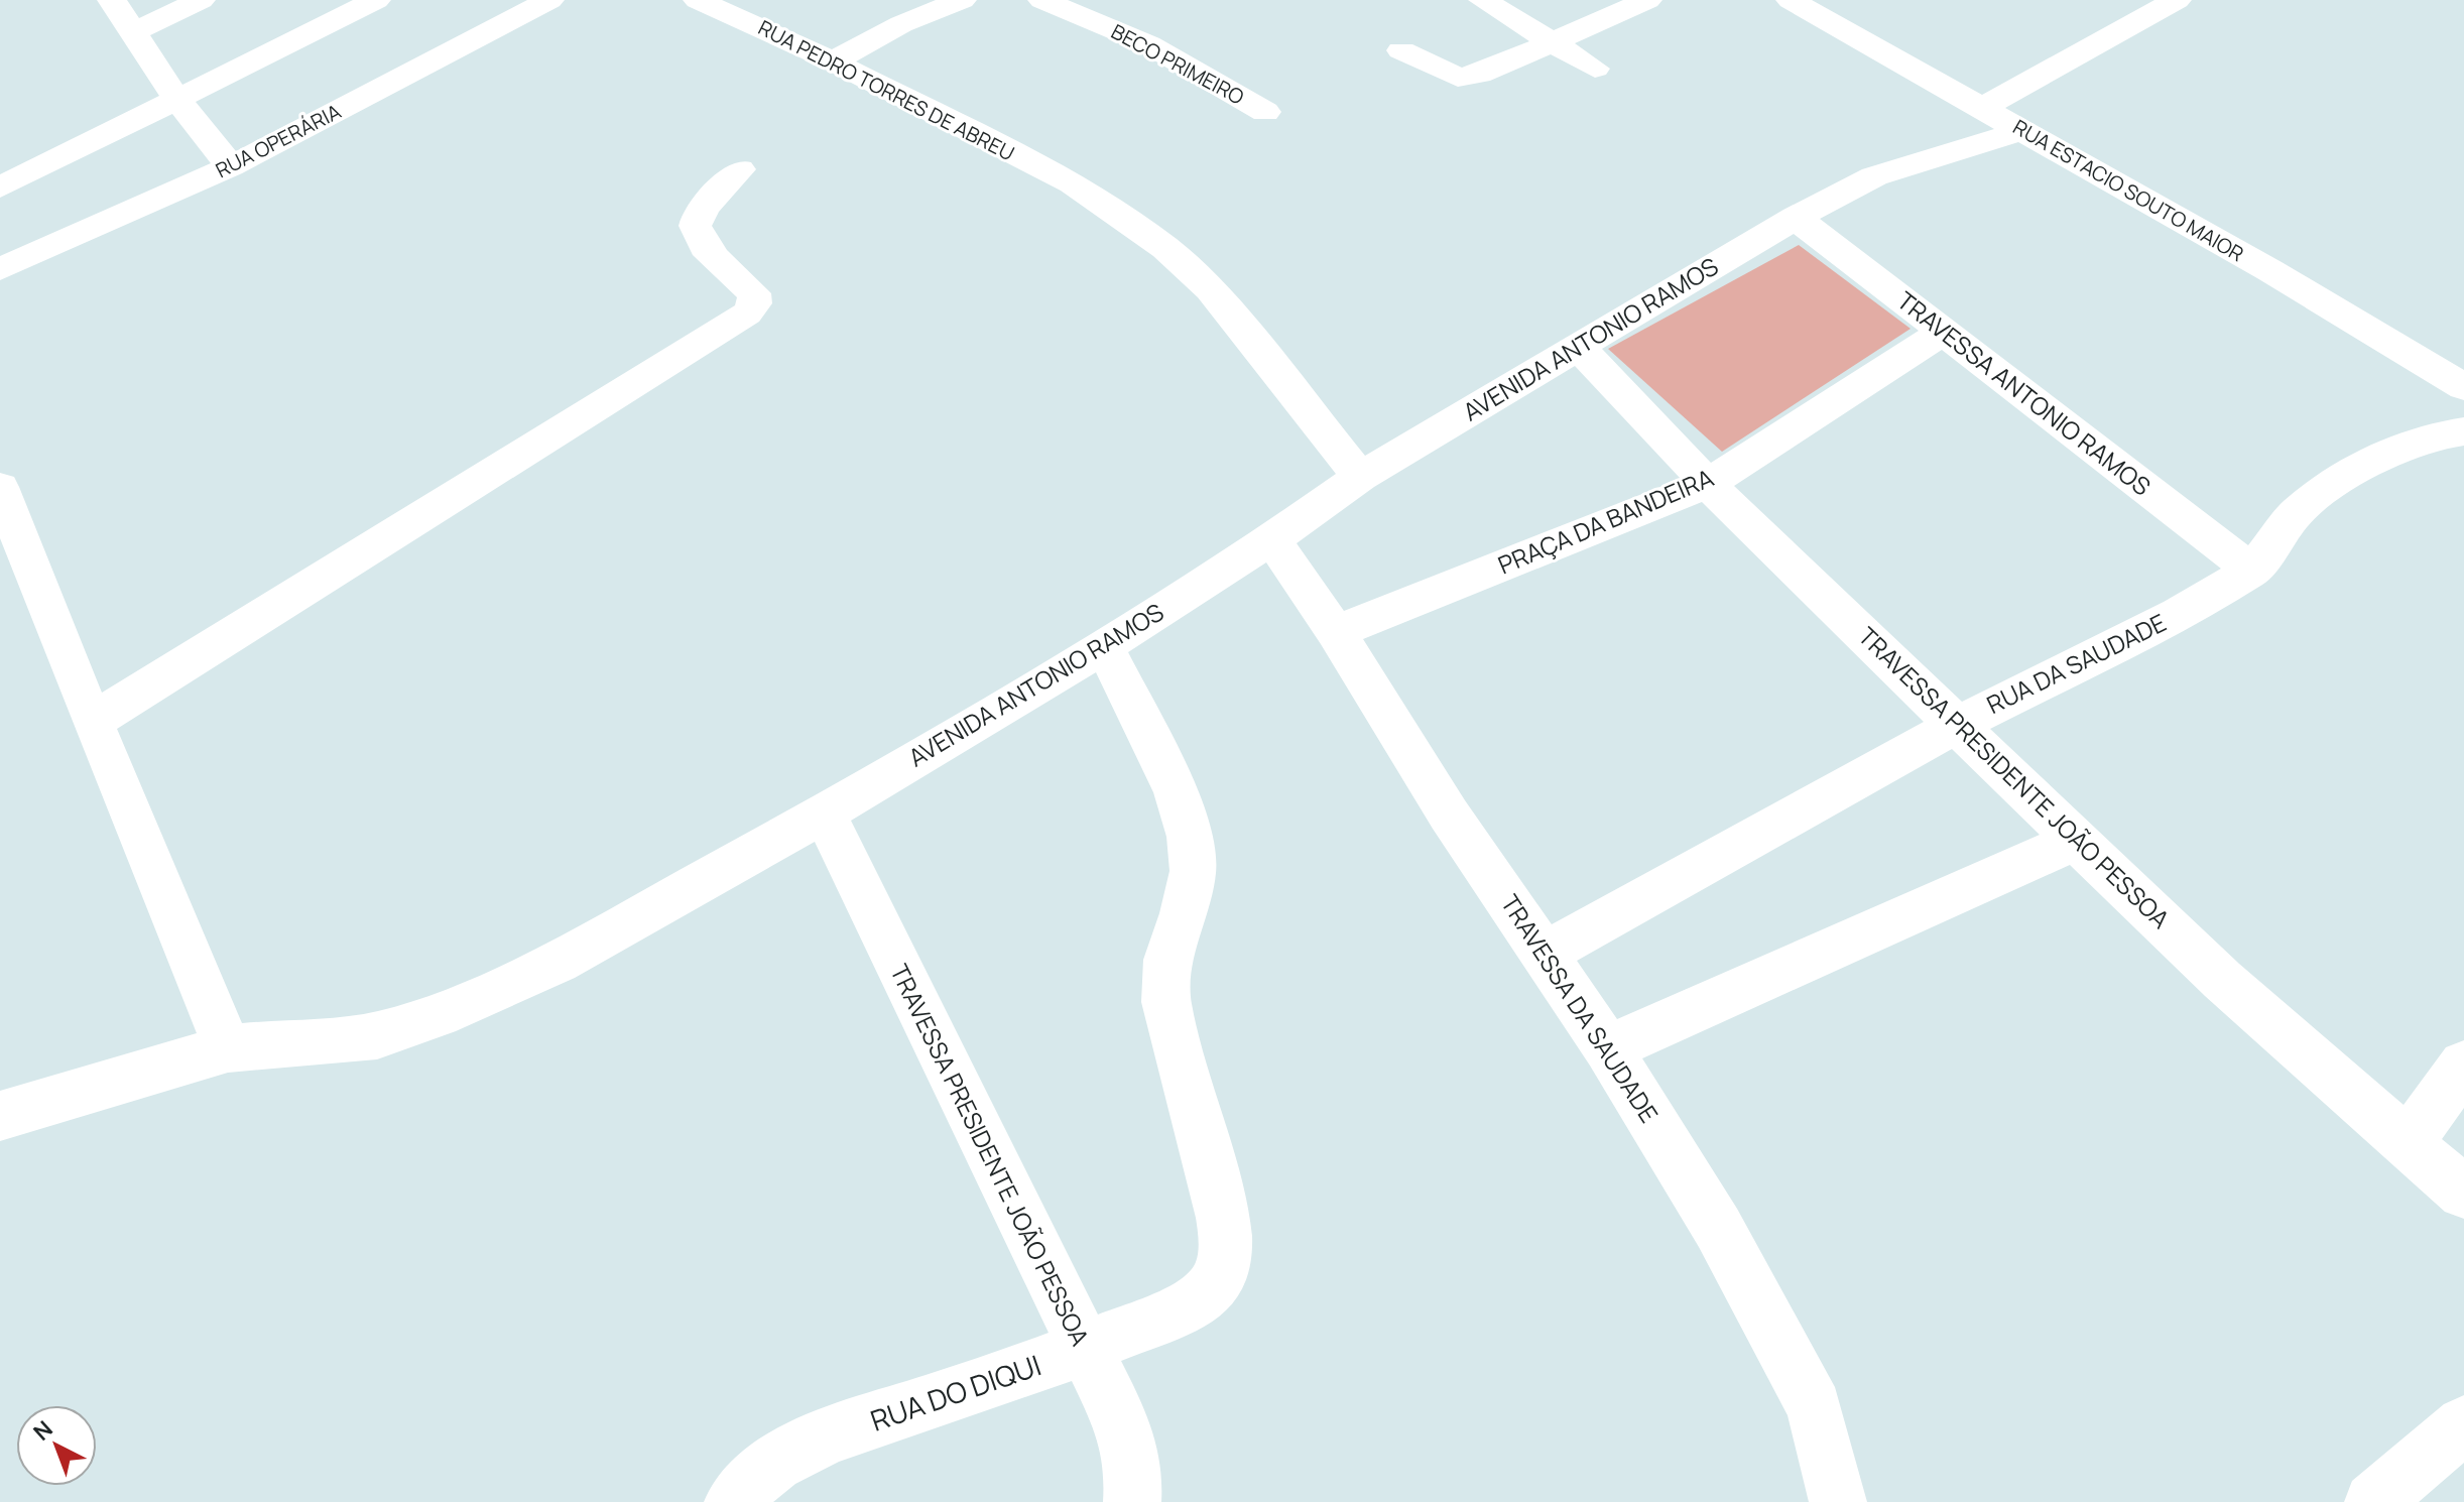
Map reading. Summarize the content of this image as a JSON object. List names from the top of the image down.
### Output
{
  "streets": {
    "street": [
      "BECO PRIMEIRO",
      "RUA PEDRO TORRES DE ABREU",
      "RUA OPERÁRIA",
      "RUA ESTACIO SOUTO MAIOR",
      "AVENIDA ANTONIO RAMOS",
      "TRAVESSA ANTONIO RAMOS",
      "PRAÇA DA BANDEIRA",
      "RUA DA SAUDADE",
      "TRAVESSA PRESIDENTE JOÃO PESSOA",
      "TRAVESSA DA SAUDADE",
      "RUA DO DIQUI"
    ]
  },
  "crossings": [
    ["RUA PEDRO TORRES DE ABREU", "AVENIDA ANTONIO RAMOS"],
    ["RUA ESTACIO SOUTO MAIOR", "AVENIDA ANTONIO RAMOS"],
    ["AVENIDA ANTONIO RAMOS", "TRAVESSA ANTONIO RAMOS"],
    ["AVENIDA ANTONIO RAMOS", "TRAVESSA PRESIDENTE JOÃO PESSOA"],
    ["AVENIDA ANTONIO RAMOS", "TRAVESSA DA SAUDADE"],
    ["AVENIDA ANTONIO RAMOS", "RUA DO DIQUI"],
    ["TRAVESSA ANTONIO RAMOS", "PRAÇA DA BANDEIRA"],
    ["TRAVESSA ANTONIO RAMOS", "RUA DA SAUDADE"],
    ["PRAÇA DA BANDEIRA", "TRAVESSA PRESIDENTE JOÃO PESSOA"],
    ["PRAÇA DA BANDEIRA", "TRAVESSA DA SAUDADE"],
    ["RUA DA SAUDADE", "TRAVESSA PRESIDENTE JOÃO PESSOA"],
    ["RUA DA SAUDADE", "TRAVESSA DA SAUDADE"],
    ["TRAVESSA PRESIDENTE JOÃO PESSOA", "RUA DO DIQUI"]
  ],
  "north": "top left"
}
